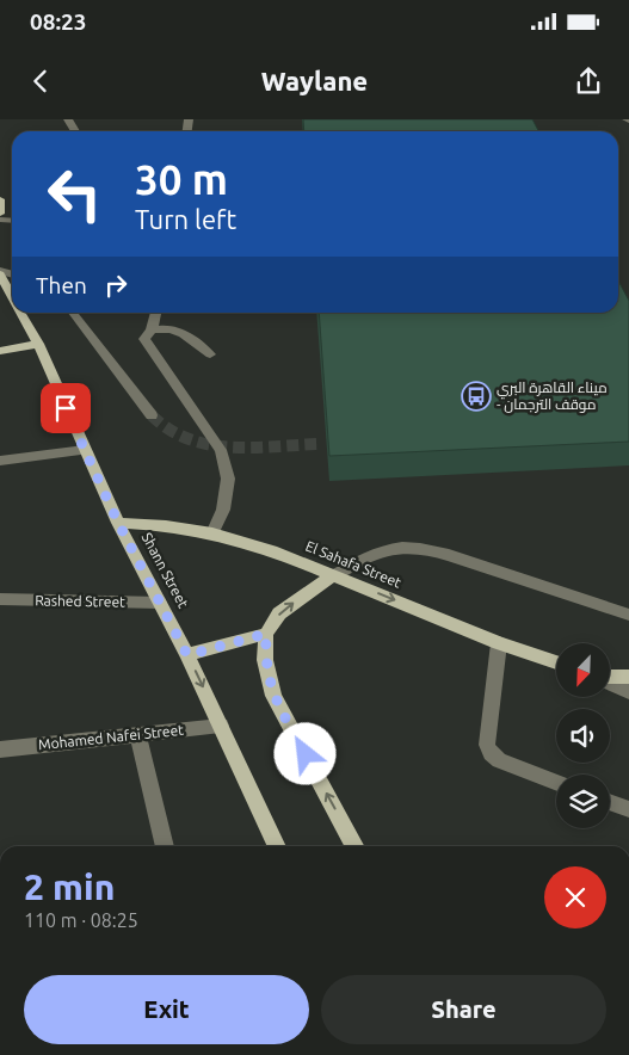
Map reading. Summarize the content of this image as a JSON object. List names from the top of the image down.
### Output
{
  "streets": {
    "main road": ["El Sahafa Street", "Shann Street"],
    "street": ["Rashed Street", "Mohamed Nafei Street"]
  },
  "crossings": [
    ["El Sahafa Street", "Shann Street"],
    ["Shann Street", "Rashed Street"],
    ["Shann Street", "Mohamed Nafei Street"]
  ],
  "one_way": ["El Sahafa Street"],
  "places": {
    "bus stop": ["ميناء القاهرة البري - موقف الترجمان"]
  },
  "north": "bottom left",
  "page": {
    "status": "08:23",
    "header": "Waylane",
    "turn": ["30 m", "Turn left"],
    "then": "Then",
    "heading": ["2 min", "110 m · 08:25"],
    "buttons": ["Exit", "Share"]
  }
}
